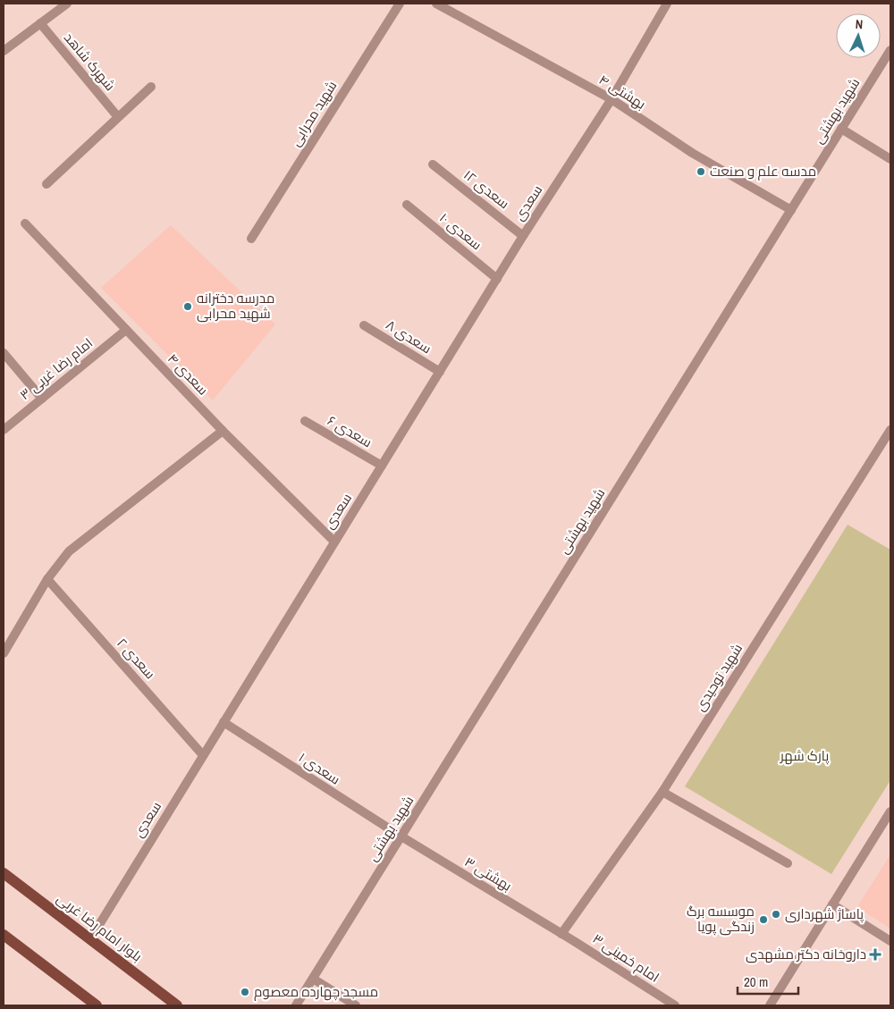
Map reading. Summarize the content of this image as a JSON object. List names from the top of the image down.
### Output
{
  "streets": {
    "main road": ["بلوار امام رضا غربی"],
    "street": [
      "شهرک شاهد",
      "بهشتی ۴",
      "شهید بهشتی",
      "شهید محرابی",
      "سعدی ۱۲",
      "سعدی",
      "سعدی ۱۰",
      "سعدی ۸",
      "امام رضا غربی ۳",
      "سعدی ۴",
      "سعدی ۶",
      "سعدی ۲",
      "شهید توحیدی",
      "سعدی ۱",
      "بهشتی ۳",
      "امام خمینی ۳"
    ]
  },
  "crossings": [
    ["بهشتی ۴", "شهید بهشتی"],
    ["بهشتی ۴", "سعدی"],
    ["شهید بهشتی", "سعدی ۱"],
    ["شهید بهشتی", "بهشتی ۳"],
    ["سعدی ۱۲", "سعدی"],
    ["سعدی", "سعدی ۱۰"],
    ["سعدی", "سعدی ۸"],
    ["سعدی", "سعدی ۴"],
    ["سعدی", "سعدی ۶"],
    ["سعدی", "سعدی ۲"],
    ["سعدی", "سعدی ۱"],
    ["سعدی", "بلوار امام رضا غربی"],
    ["امام رضا غربی ۳", "سعدی ۴"],
    ["شهید توحیدی", "بهشتی ۳"],
    ["شهید توحیدی", "امام خمینی ۳"],
    ["سعدی ۱", "بهشتی ۳"],
    ["بهشتی ۳", "امام خمینی ۳"]
  ],
  "parks": ["پارک شهر"],
  "places": {
    "other": [
      "مدسه علم و صنعت",
      "مدرسه دخترانه شهید محرابی",
      "پاساژ شهرداری",
      "موسسه برگ زندگی پویا",
      "مسجد چهارده معصوم"
    ],
    "health": ["داروخانه دکتر مشهدی"]
  },
  "scale_bar": "20 m",
  "north": "top"
}
